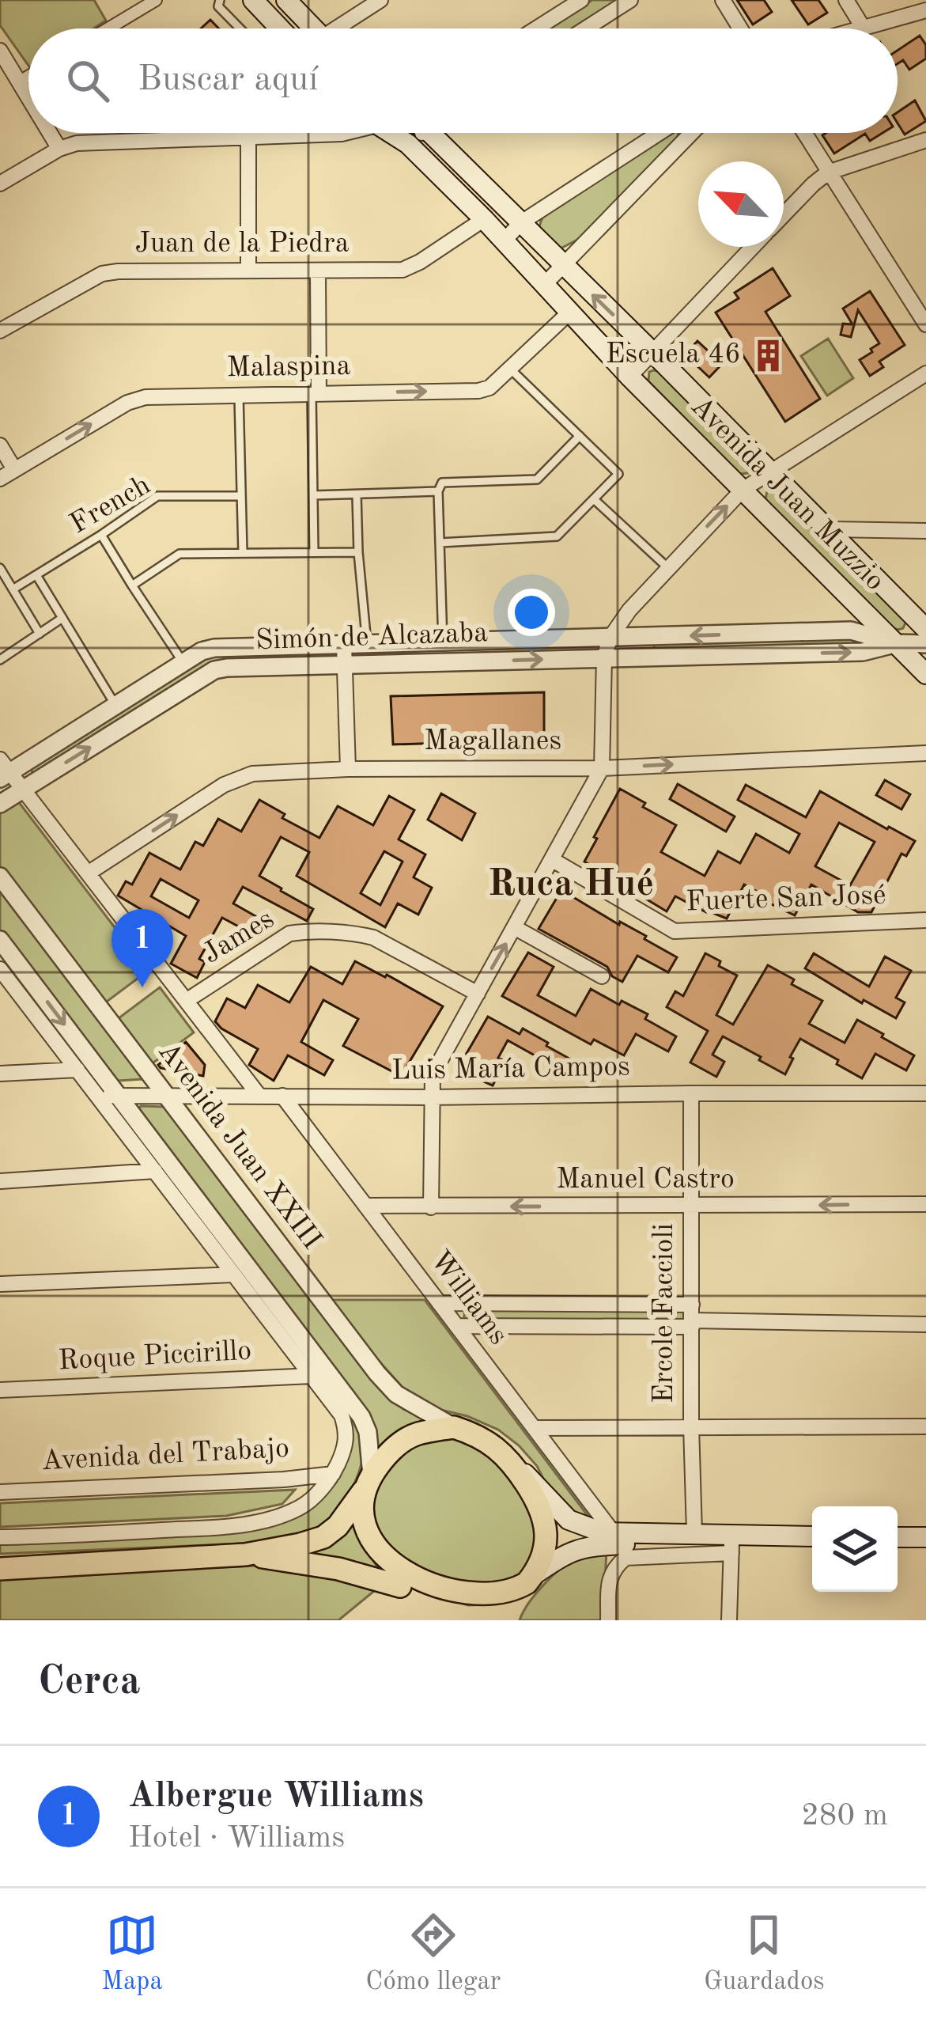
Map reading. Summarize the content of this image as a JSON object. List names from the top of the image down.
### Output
{
  "streets": {
    "main road": ["Avenida Juan Muzzio"],
    "street": [
      "Juan de la Piedra",
      "Malaspina",
      "Simón de Alcazaba",
      "Magallanes",
      "Fuerte San José",
      "James",
      "Luis María Campos",
      "Avenida Juan XXIII",
      "Manuel Castro",
      "Williams",
      "Ercole Faccioli",
      "Roque Piccirillo",
      "Avenida del Trabajo"
    ],
    "lane": ["French"]
  },
  "crossings": [
    ["Juan de la Piedra", "Avenida Juan Muzzio"],
    ["Malaspina", "Avenida Juan Muzzio"],
    ["Avenida Juan Muzzio", "Simón de Alcazaba"],
    ["Luis María Campos", "Avenida Juan XXIII"],
    ["Luis María Campos", "Williams"],
    ["Luis María Campos", "Ercole Faccioli"],
    ["Manuel Castro", "Williams"],
    ["Manuel Castro", "Ercole Faccioli"],
    ["Roque Piccirillo", "Avenida del Trabajo"]
  ],
  "one_way": ["Malaspina", "Magallanes"],
  "districts": ["Ruca Hué"],
  "places": {
    "building": ["Escuela 46"]
  },
  "north": "top left",
  "page": {
    "search": "Buscar aquí",
    "pins": "1",
    "heading": "Cerca",
    "list": [
      {
        "mark": "1",
        "name": "Albergue Williams",
        "note": "Hotel · Williams",
        "value": "280 m"
      }
    ],
    "nav": ["Mapa", "Cómo llegar", "Guardados"]
  }
}
